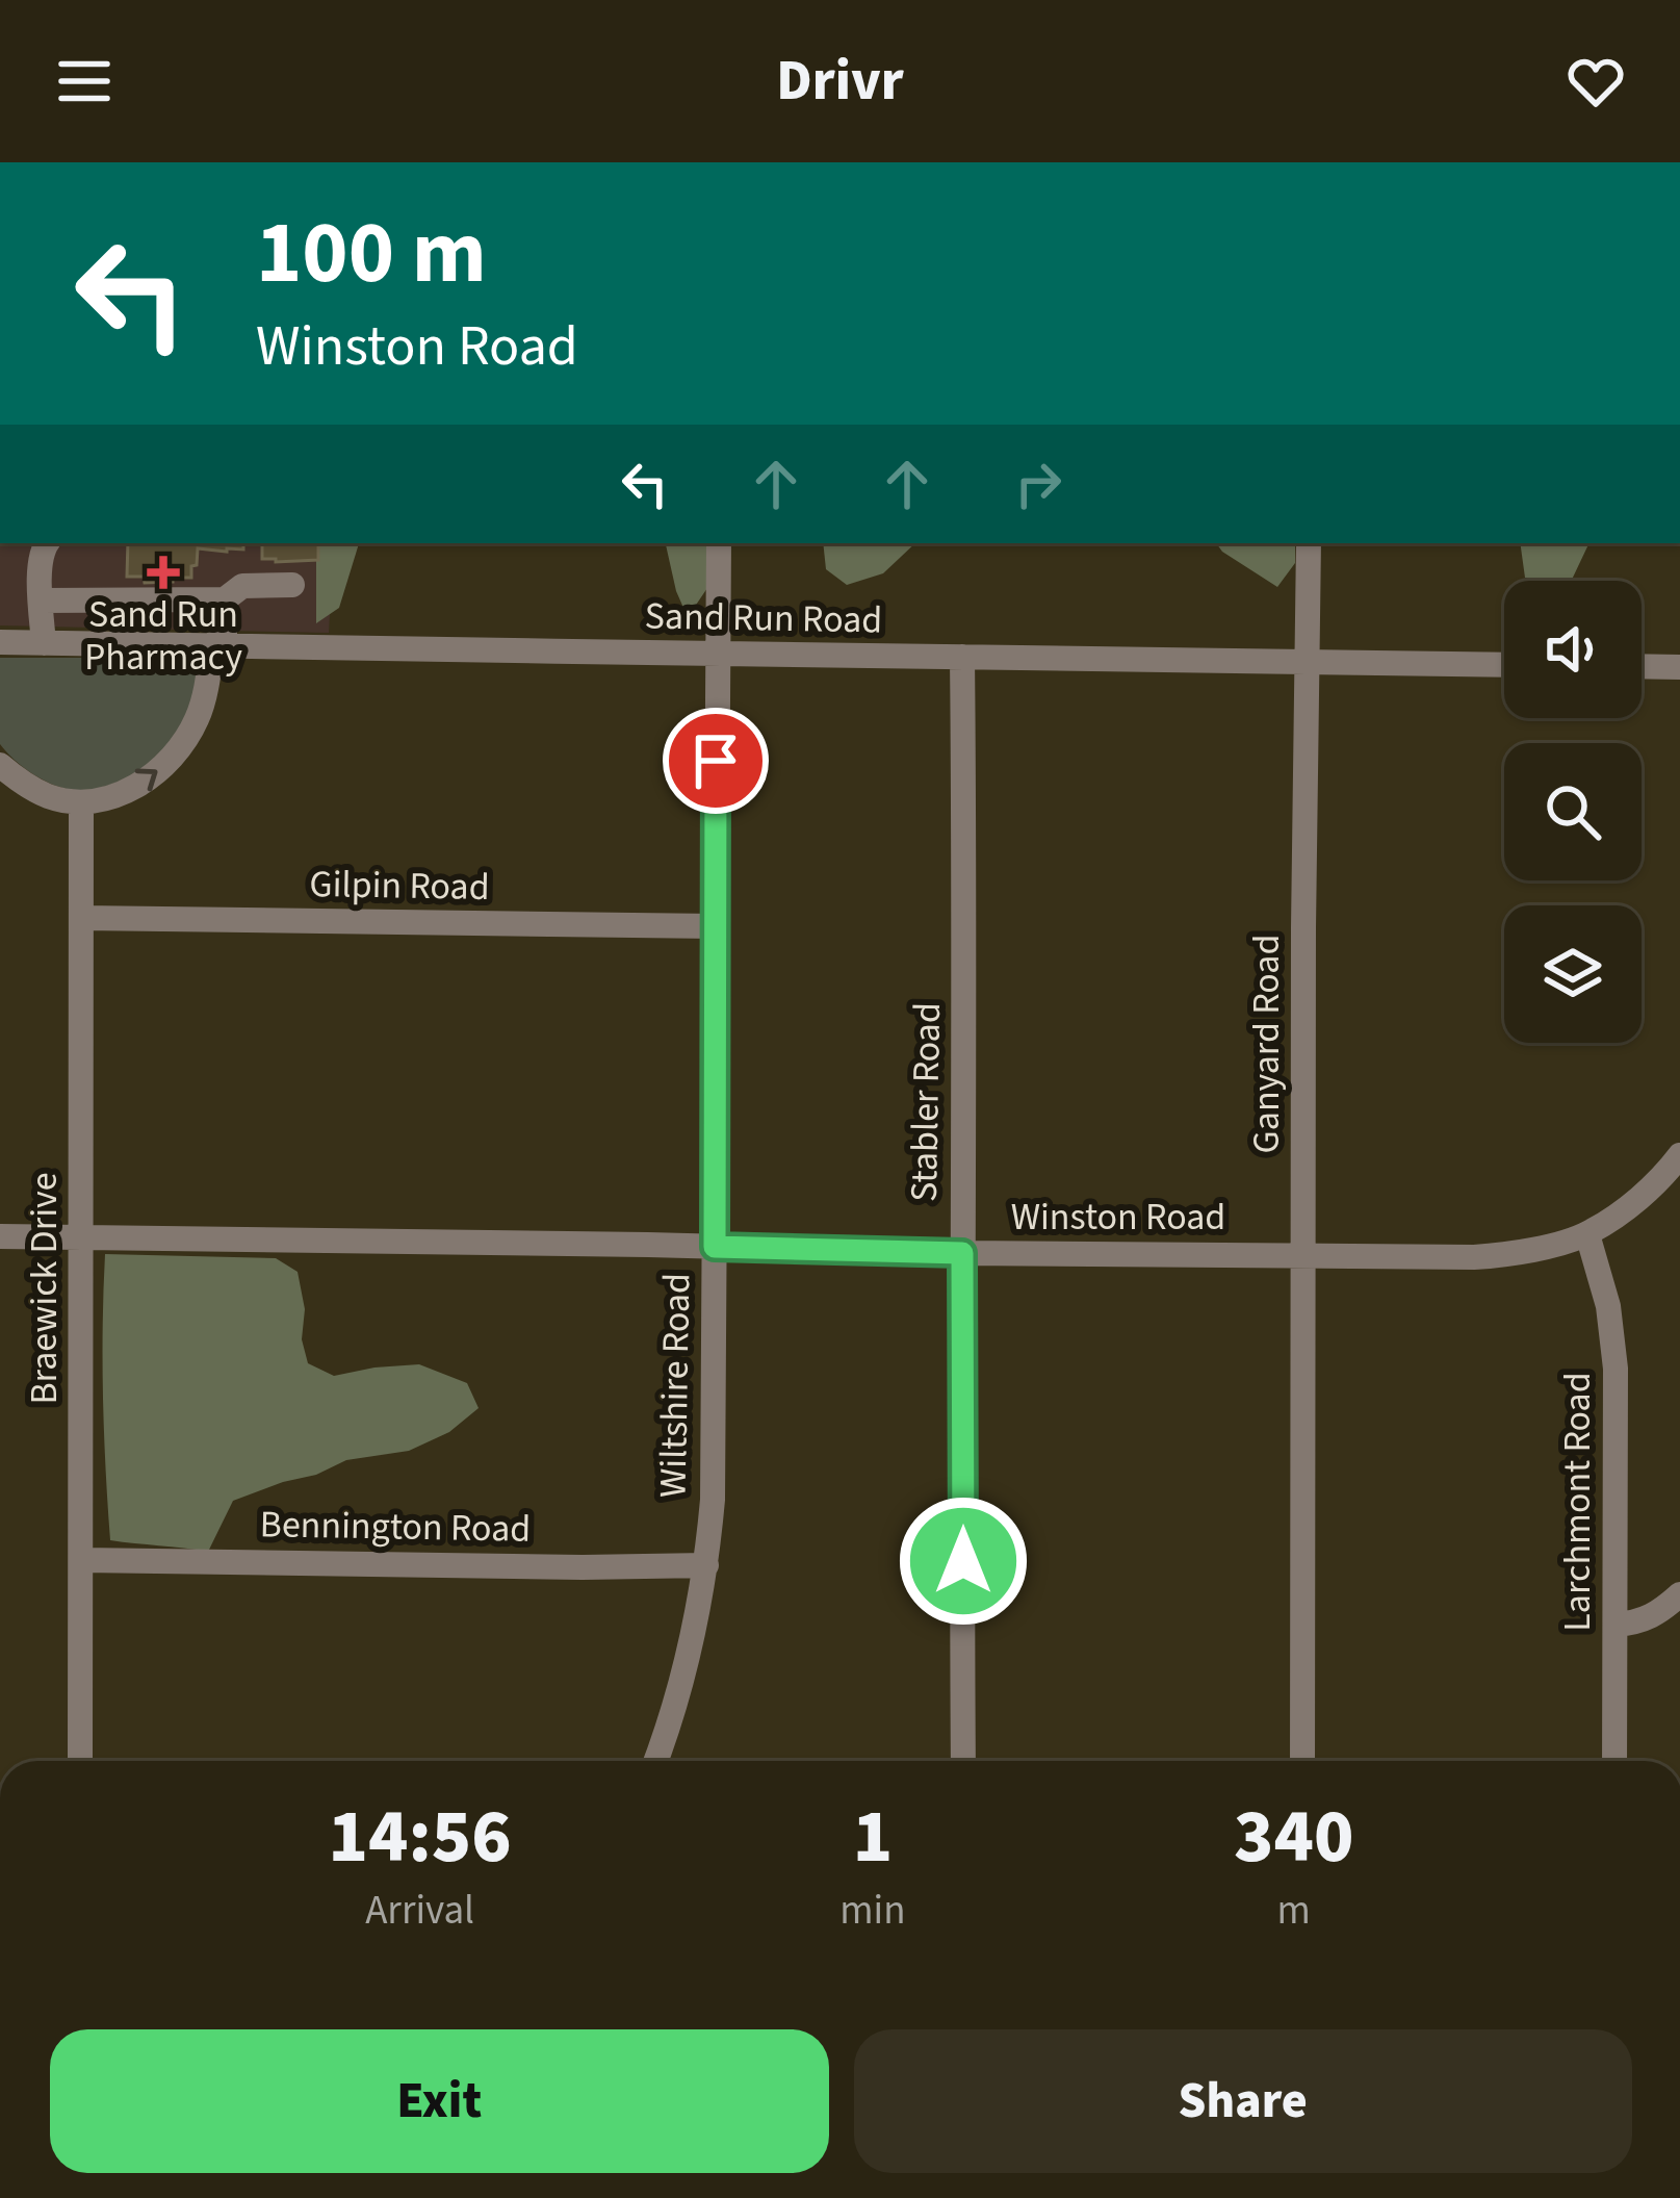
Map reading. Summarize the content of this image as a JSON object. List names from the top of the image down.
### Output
{
  "streets": {
    "street": [
      "Sand Run Road",
      "Gilpin Road",
      "Ganyard Road",
      "Stabler Road",
      "Winston Road",
      "Braewick Drive",
      "Wiltshire Road",
      "Larchmont Road",
      "Bennington Road"
    ]
  },
  "crossings": [
    ["Sand Run Road", "Ganyard Road"],
    ["Sand Run Road", "Stabler Road"],
    ["Sand Run Road", "Wiltshire Road"],
    ["Gilpin Road", "Braewick Drive"],
    ["Gilpin Road", "Wiltshire Road"],
    ["Ganyard Road", "Winston Road"],
    ["Stabler Road", "Winston Road"],
    ["Winston Road", "Braewick Drive"],
    ["Winston Road", "Wiltshire Road"],
    ["Winston Road", "Larchmont Road"],
    ["Braewick Drive", "Bennington Road"],
    ["Wiltshire Road", "Bennington Road"]
  ],
  "places": {
    "health": ["Sand Run Pharmacy"]
  },
  "page": {
    "header": "Drivr",
    "turn": ["100 m", "Winston Road"],
    "eta": [
      "14:56",
      "Arrival",
      "1",
      "min",
      "340",
      "m"
    ],
    "buttons": ["Exit", "Share"]
  }
}
